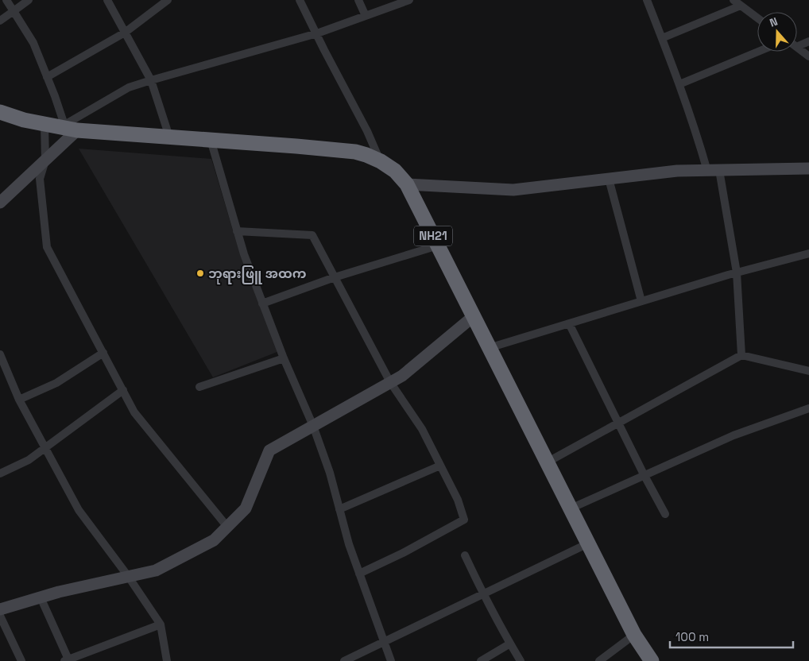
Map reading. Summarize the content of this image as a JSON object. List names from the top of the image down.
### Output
{
  "streets": {
    "highway": ["NH21"]
  },
  "places": ["ဘုရားဖြူ အထက"],
  "scale_bar": "100 m",
  "north": "top"
}
